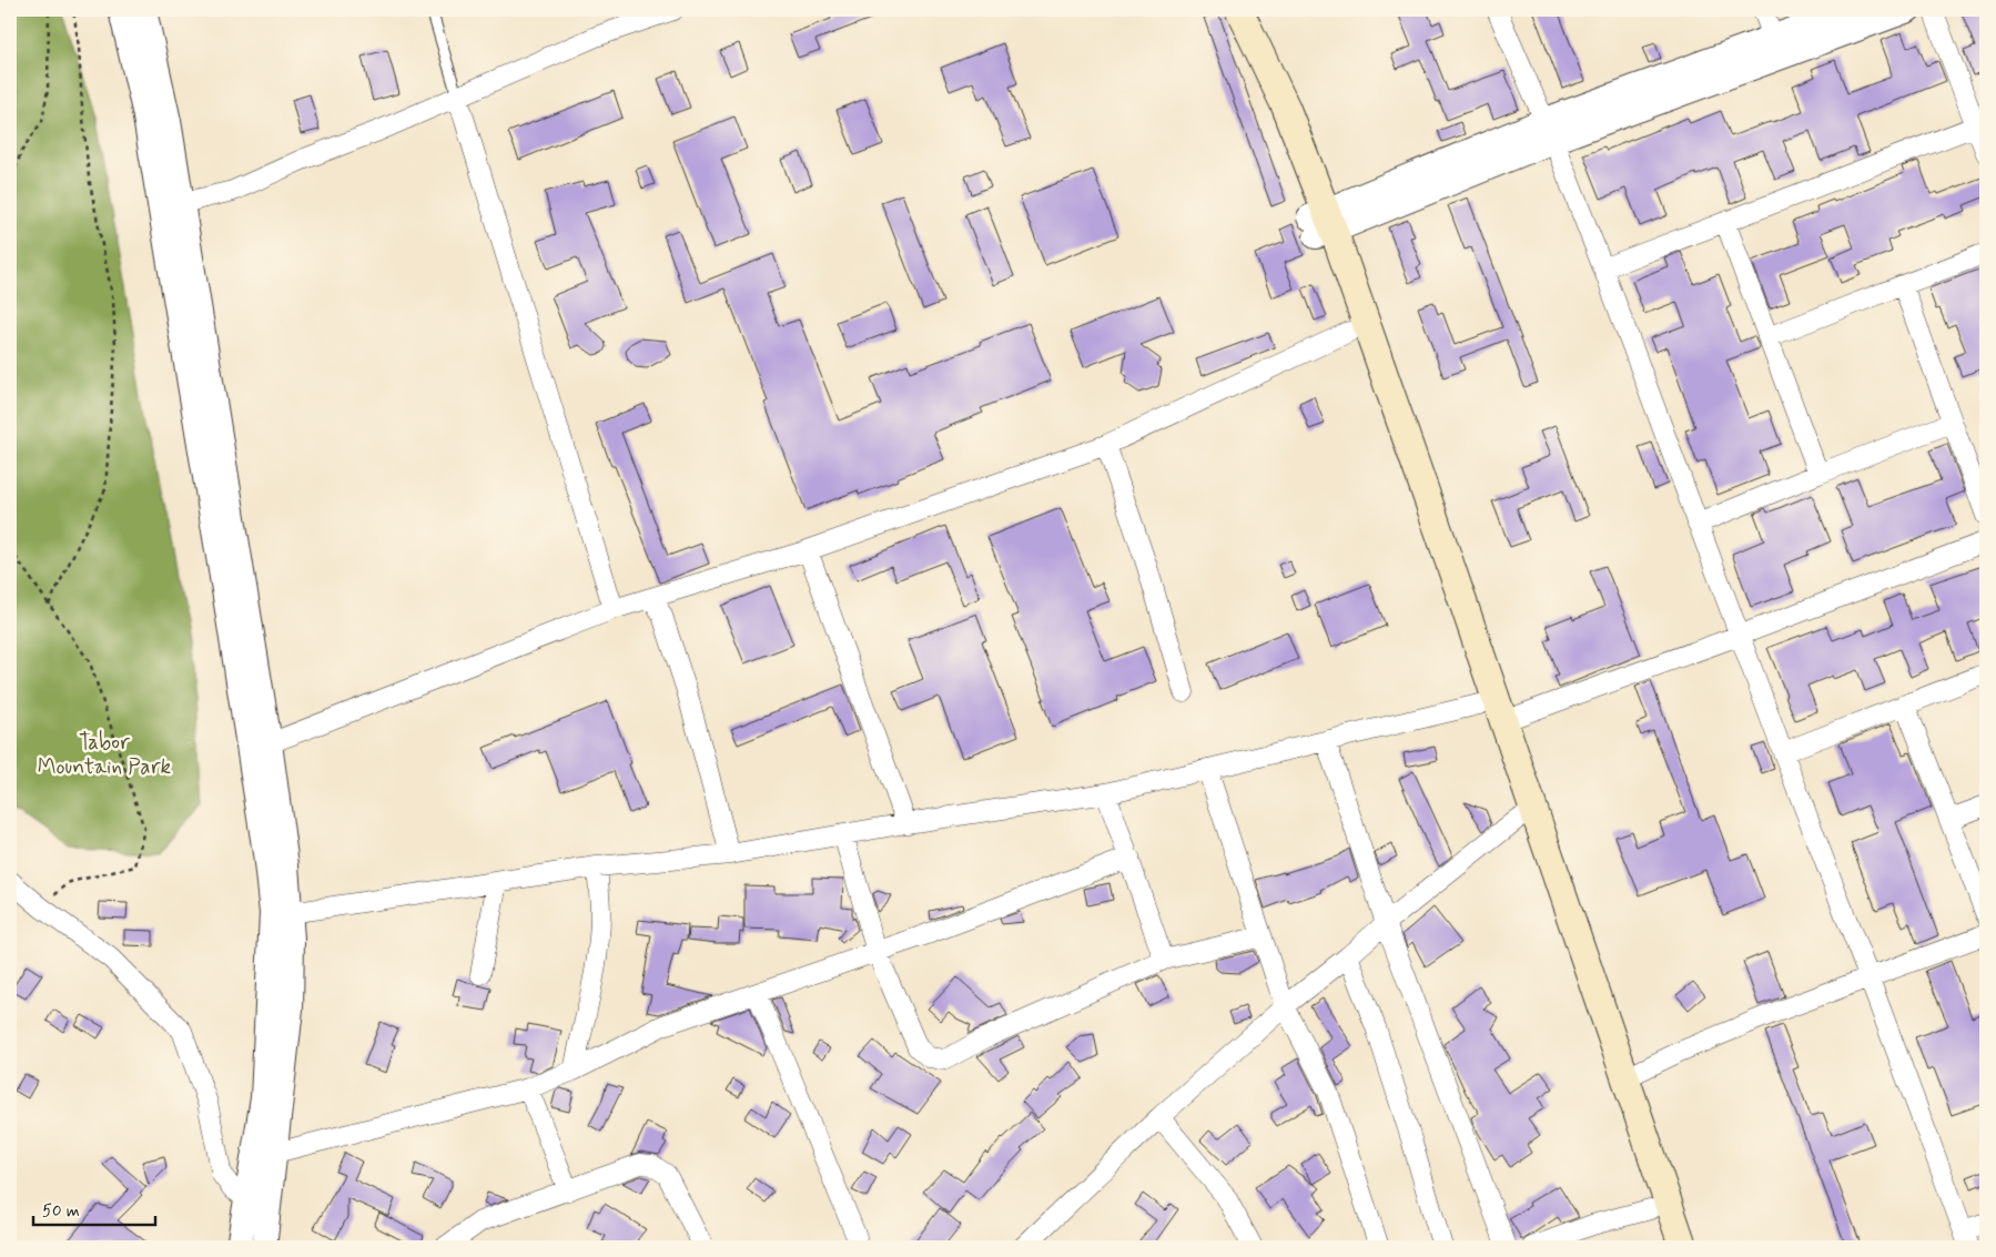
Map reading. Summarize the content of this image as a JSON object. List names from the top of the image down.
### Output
{
  "parks": ["Tabor Mountain Park"],
  "scale_bar": "50 m"
}
